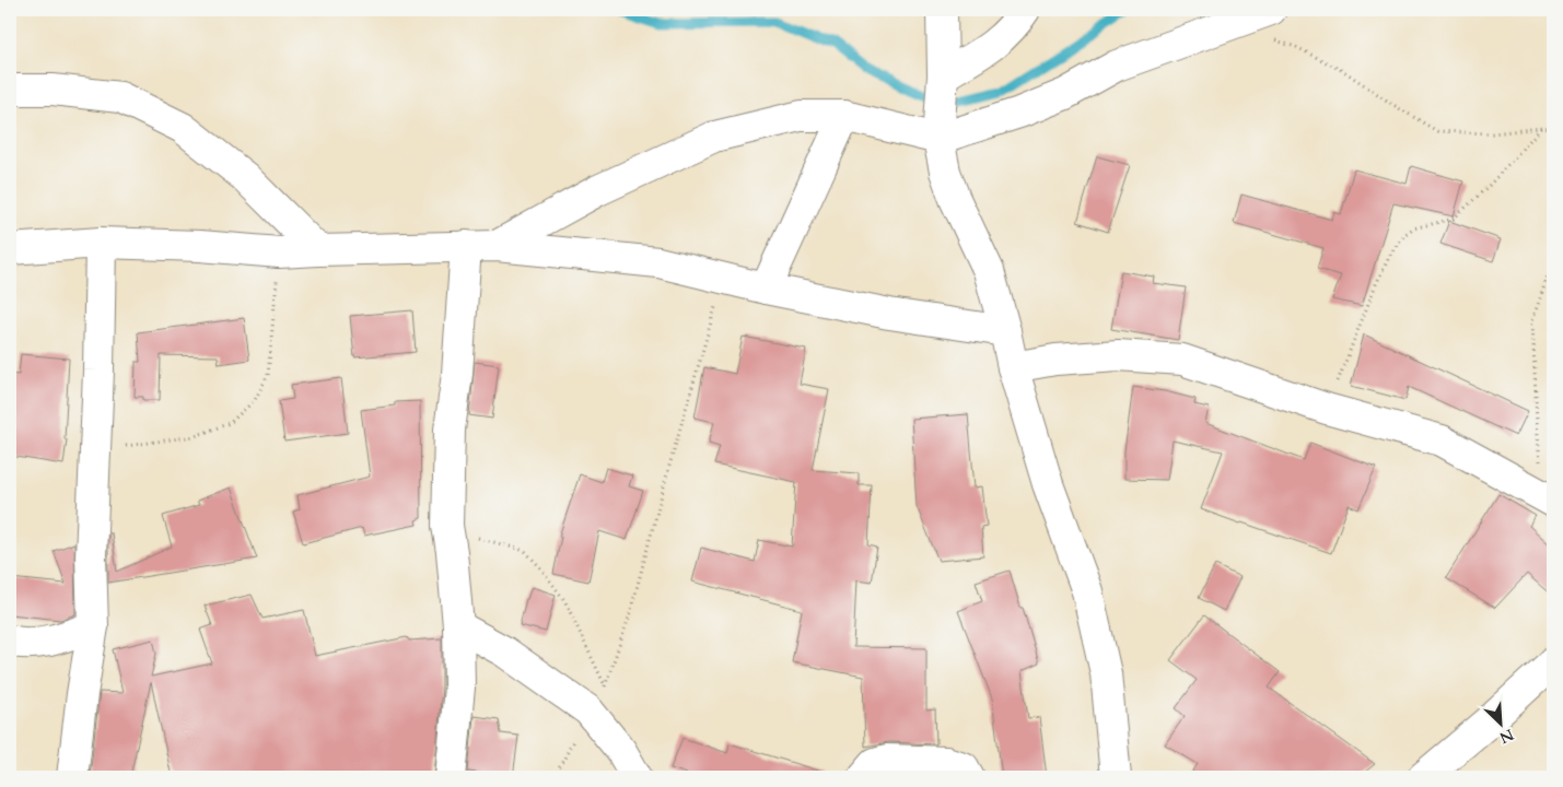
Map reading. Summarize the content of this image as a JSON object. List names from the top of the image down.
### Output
{
  "north": "bottom right"
}
